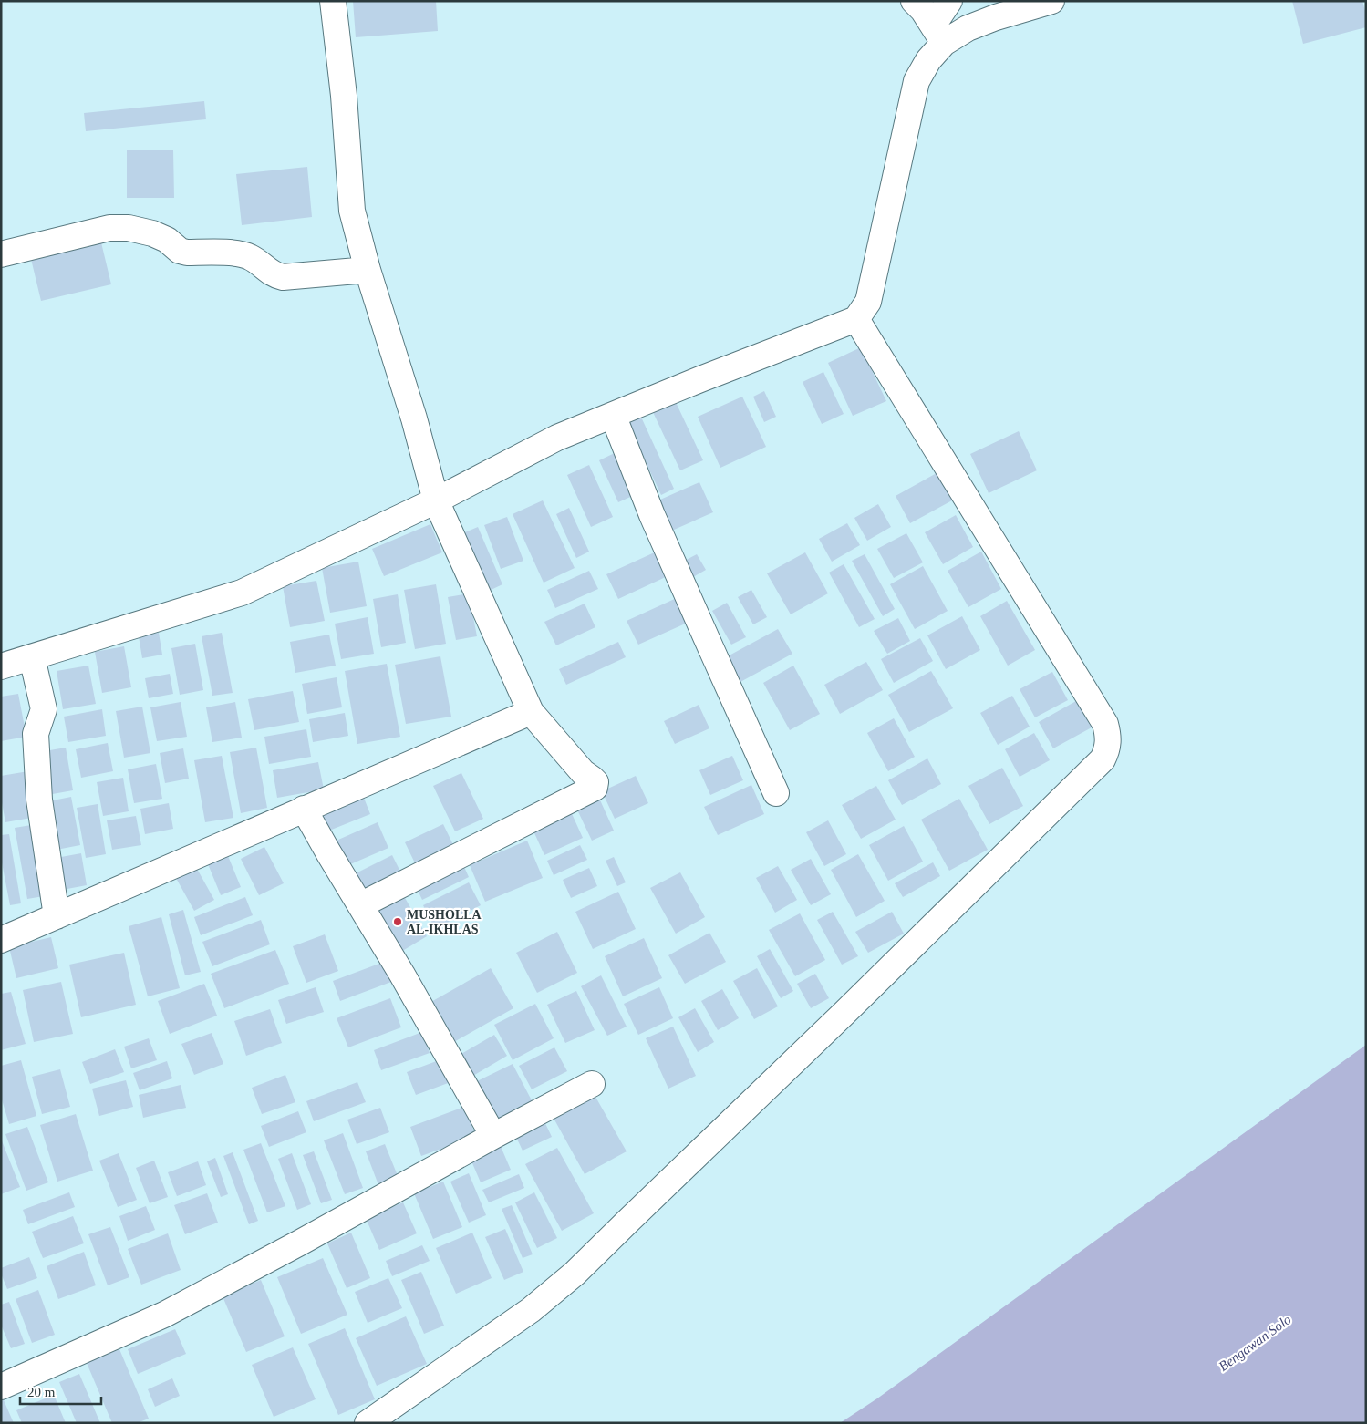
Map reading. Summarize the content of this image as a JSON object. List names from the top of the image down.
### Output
{
  "water": ["Bengawan Solo"],
  "places": ["MUSHOLLA AL-IKHLAS"],
  "scale_bar": "20 m"
}
